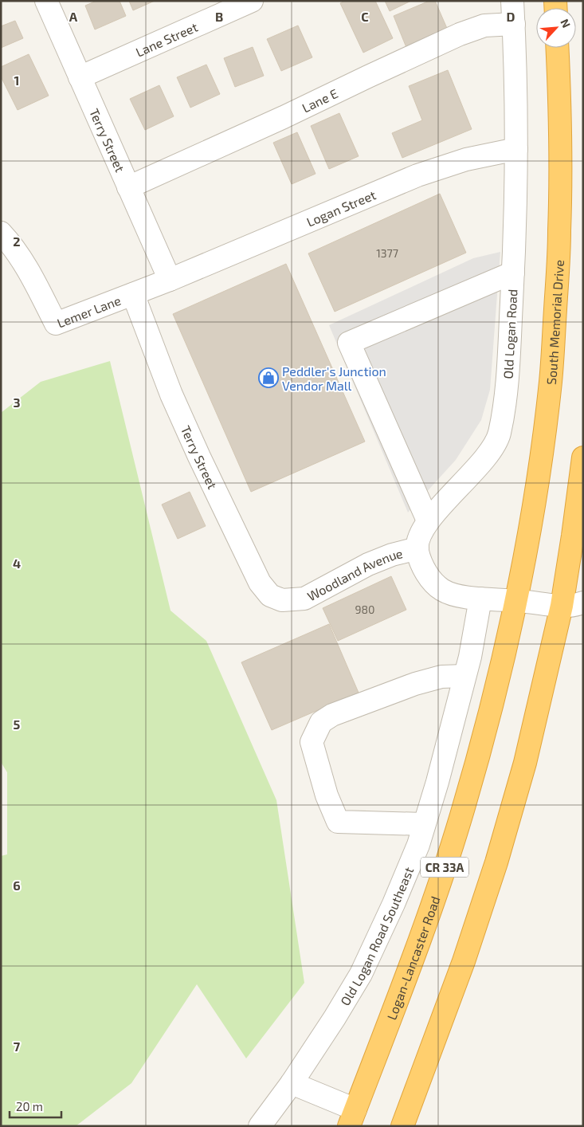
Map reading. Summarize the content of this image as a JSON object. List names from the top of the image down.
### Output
{
  "streets": {
    "highway": ["South Memorial Drive", "CR 33A", "Logan-Lancaster Road"],
    "street": [
      "Lane Street",
      "Lane E",
      "Terry Street",
      "Logan Street",
      "Lemer Lane",
      "Old Logan Road",
      "Woodland Avenue",
      "Old Logan Road Southeast"
    ]
  },
  "crossings": [
    ["Lane Street", "Terry Street"],
    ["Lane E", "Terry Street"],
    ["Lane E", "Old Logan Road"],
    ["Terry Street", "Logan Street"],
    ["Terry Street", "Lemer Lane"],
    ["Terry Street", "Woodland Avenue"],
    ["Logan Street", "Lemer Lane"],
    ["Logan Street", "Old Logan Road"],
    ["South Memorial Drive", "Logan-Lancaster Road"],
    ["Old Logan Road", "Woodland Avenue"]
  ],
  "places": {
    "shop": ["Peddler's Junction Vendor Mall"]
  },
  "house_numbers": ["1377", "980"],
  "scale_bar": "20 m",
  "north": "top right",
  "grid": {
    "columns": [
      "A",
      "B",
      "C",
      "D"
    ],
    "rows": [
      "1",
      "2",
      "3",
      "4",
      "5",
      "6",
      "7"
    ]
  }
}
